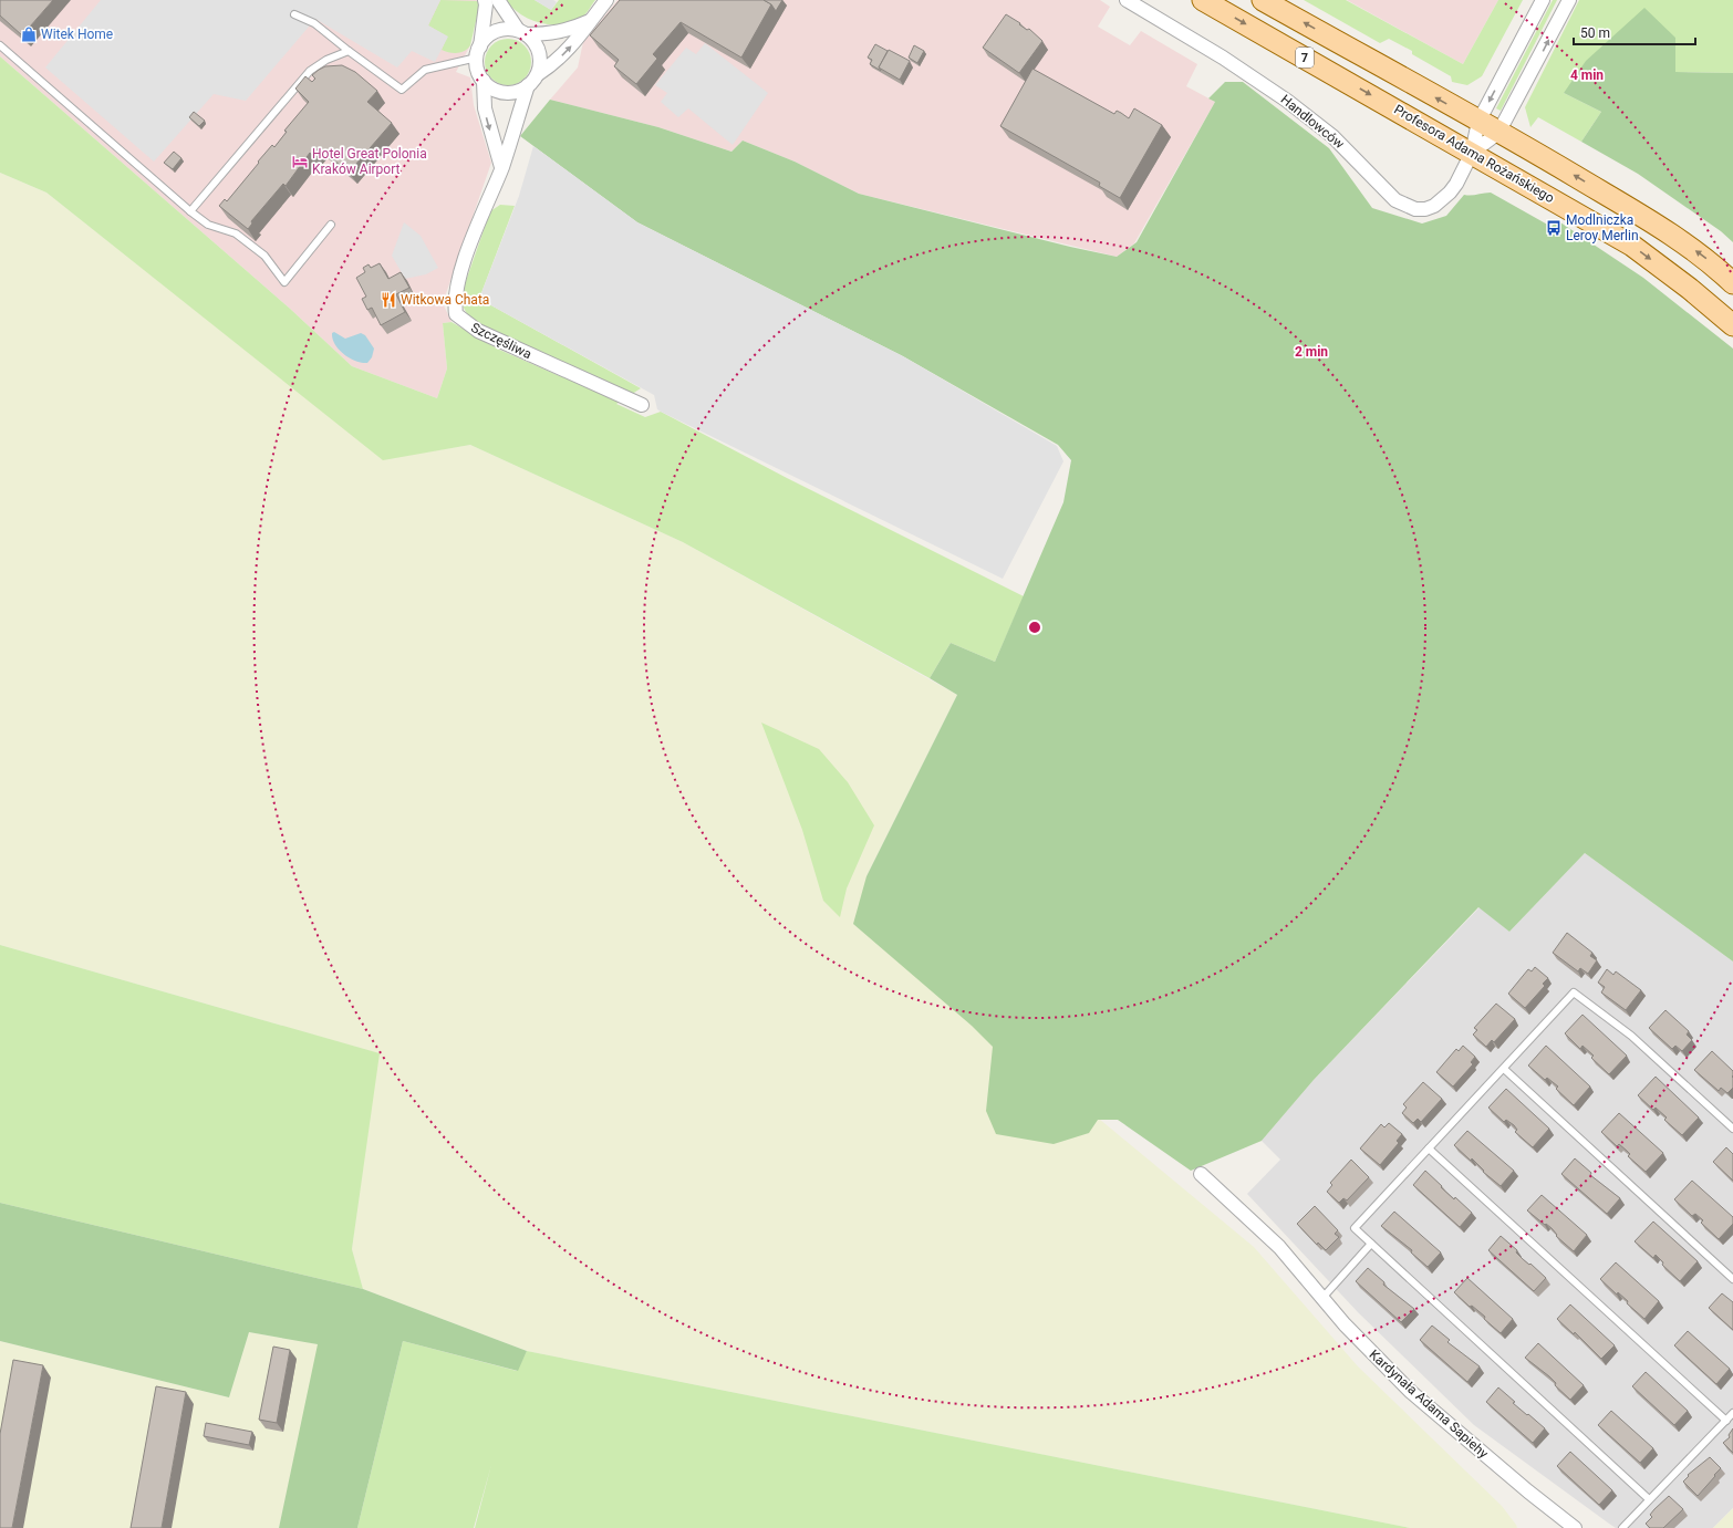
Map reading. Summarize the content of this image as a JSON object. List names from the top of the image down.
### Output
{
  "streets": {
    "main road": ["7", "Profesora Adama Rożańskiego"],
    "street": ["Handlowców", "Szczęśliwa", "Kardynała Adama Sapiehy"]
  },
  "crossings": [
    ["7", "Handlowców"],
    ["Handlowców", "Profesora Adama Rożańskiego"]
  ],
  "places": {
    "shop": ["Witek Home"],
    "hotel": ["Hotel Great Polonia Kraków Airport"],
    "bus stop": ["Modlniczka Leroy Merlin"],
    "restaurant": ["Witkowa Chata"]
  },
  "scale_bar": "50 m",
  "rings": ["4 min", "2 min"]
}
